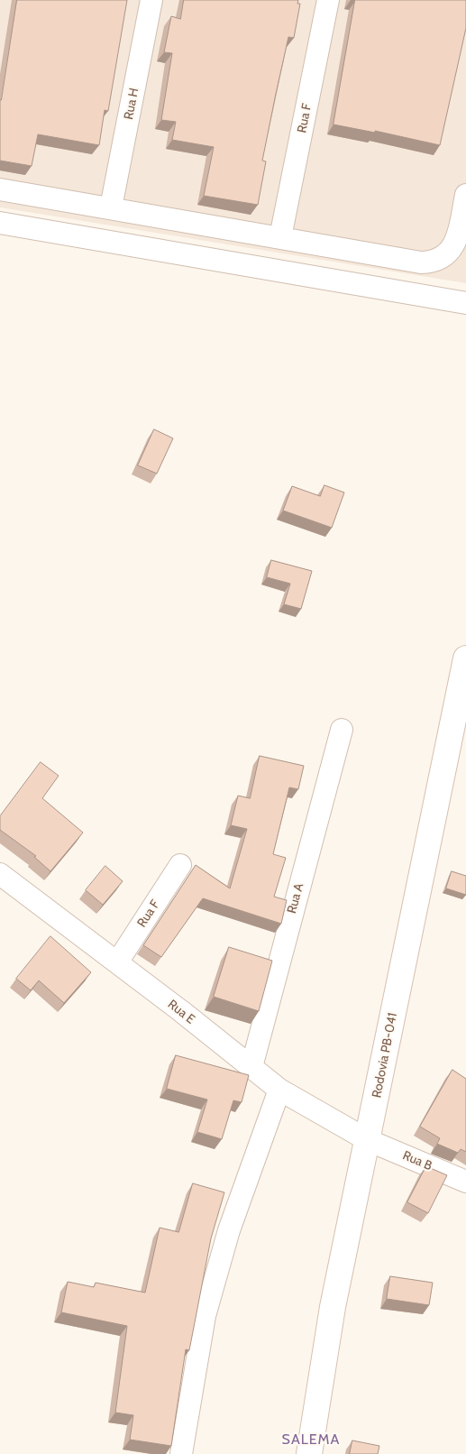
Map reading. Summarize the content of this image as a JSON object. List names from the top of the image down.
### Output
{
  "streets": {
    "main road": ["Rodovia PB-041"],
    "street": [
      "Rua H",
      "Rua F",
      "Rua A",
      "Rua E",
      "Rua B"
    ]
  },
  "crossings": [
    ["Rua F", "Rua E"],
    ["Rua A", "Rua E"],
    ["Rua E", "Rodovia PB-041"],
    ["Rua E", "Rua B"],
    ["Rodovia PB-041", "Rua B"]
  ],
  "districts": ["SALEMA"]
}
